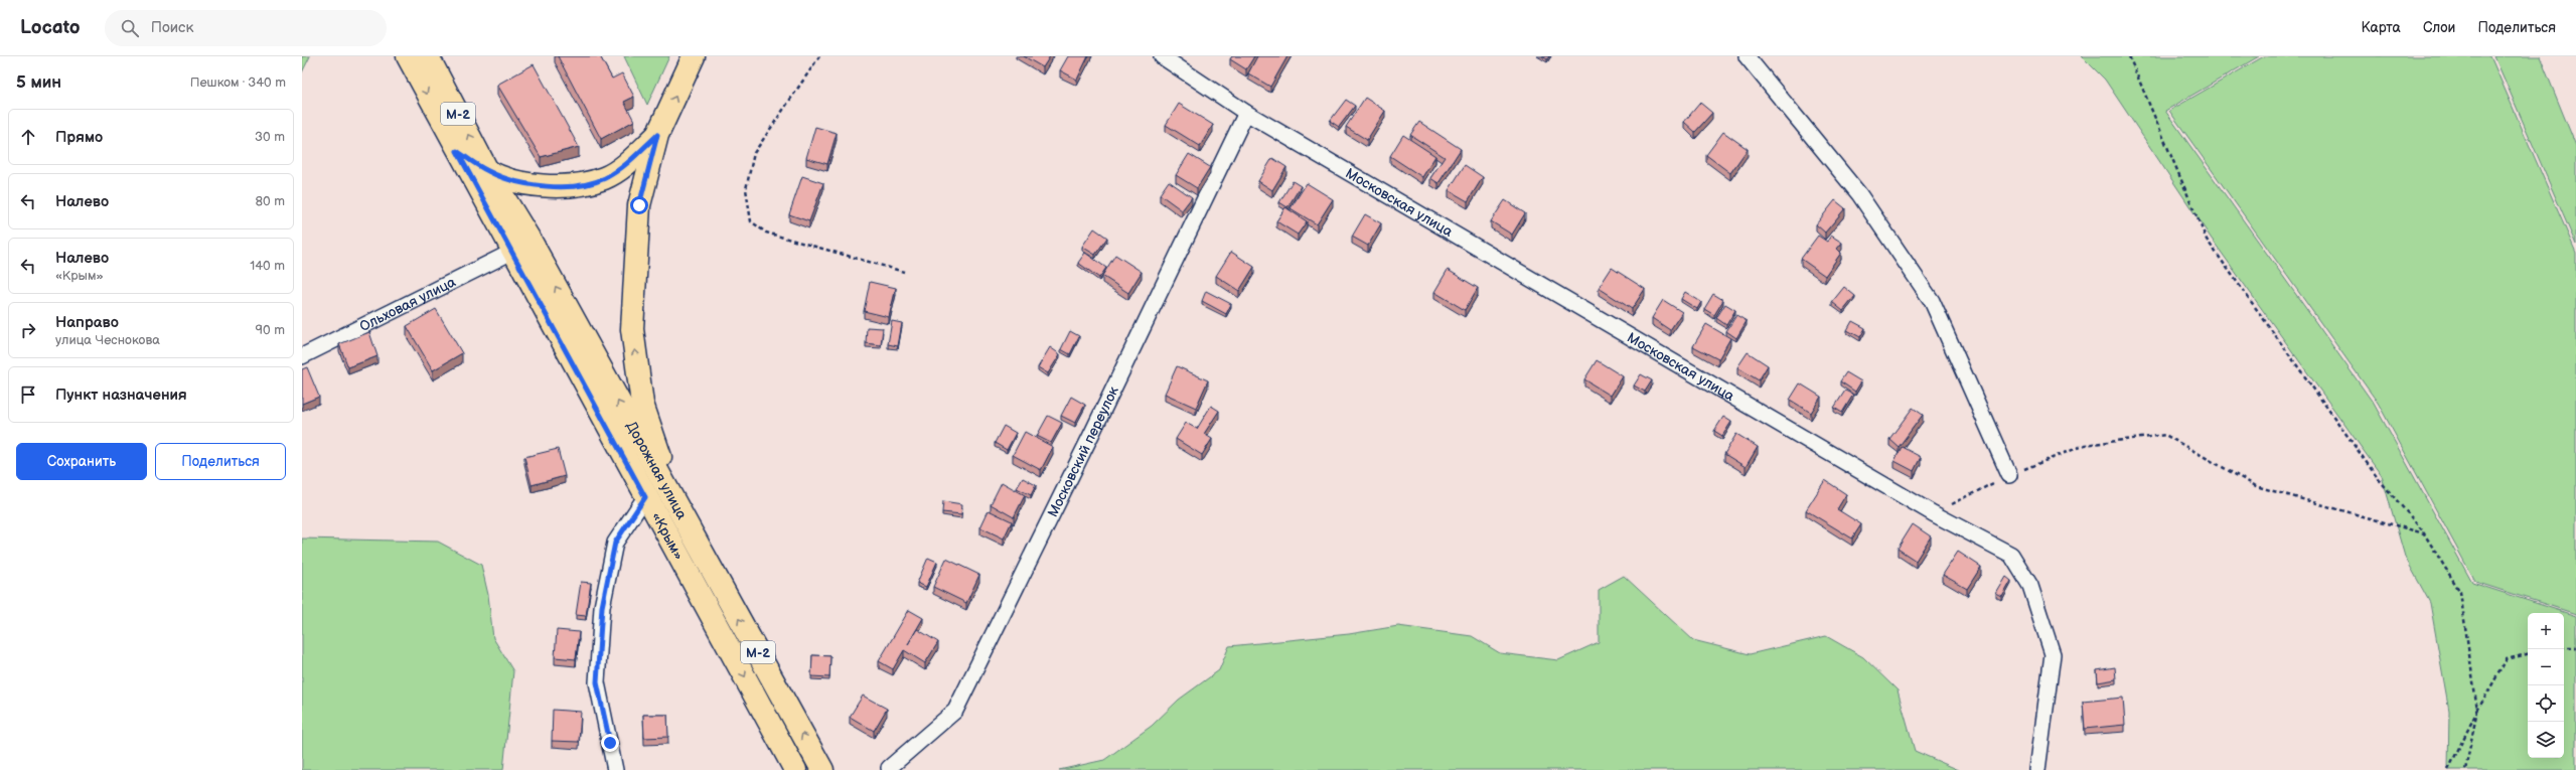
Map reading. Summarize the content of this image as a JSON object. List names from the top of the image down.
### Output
{
  "streets": {
    "main road": ["М-2", "Дорожная улица", "«Крым»"],
    "street": ["Московская улица", "Ольховая улица", "Московский переулок"]
  },
  "crossings": [
    ["М-2", "Дорожная улица"],
    ["Московская улица", "Московский переулок"],
    ["Ольховая улица", "«Крым»"]
  ],
  "one_way": ["Дорожная улица", "«Крым»"],
  "page": {
    "header": "Locato",
    "search": "Поиск",
    "nav": ["Карта", "Слои", "Поделиться"],
    "heading": ["5 мин", "Пешком · 340 m"],
    "list": [
      ["Прямо", "30 m"],
      ["Налево", "80 m"],
      ["Налево", "«Крым»", "140 m"],
      ["Направо", "улица Чеснокова", "90 m"],
      "Пункт назначения"
    ],
    "buttons": ["Сохранить", "Поделиться"],
    "map_buttons": ["+", "−"]
  }
}
